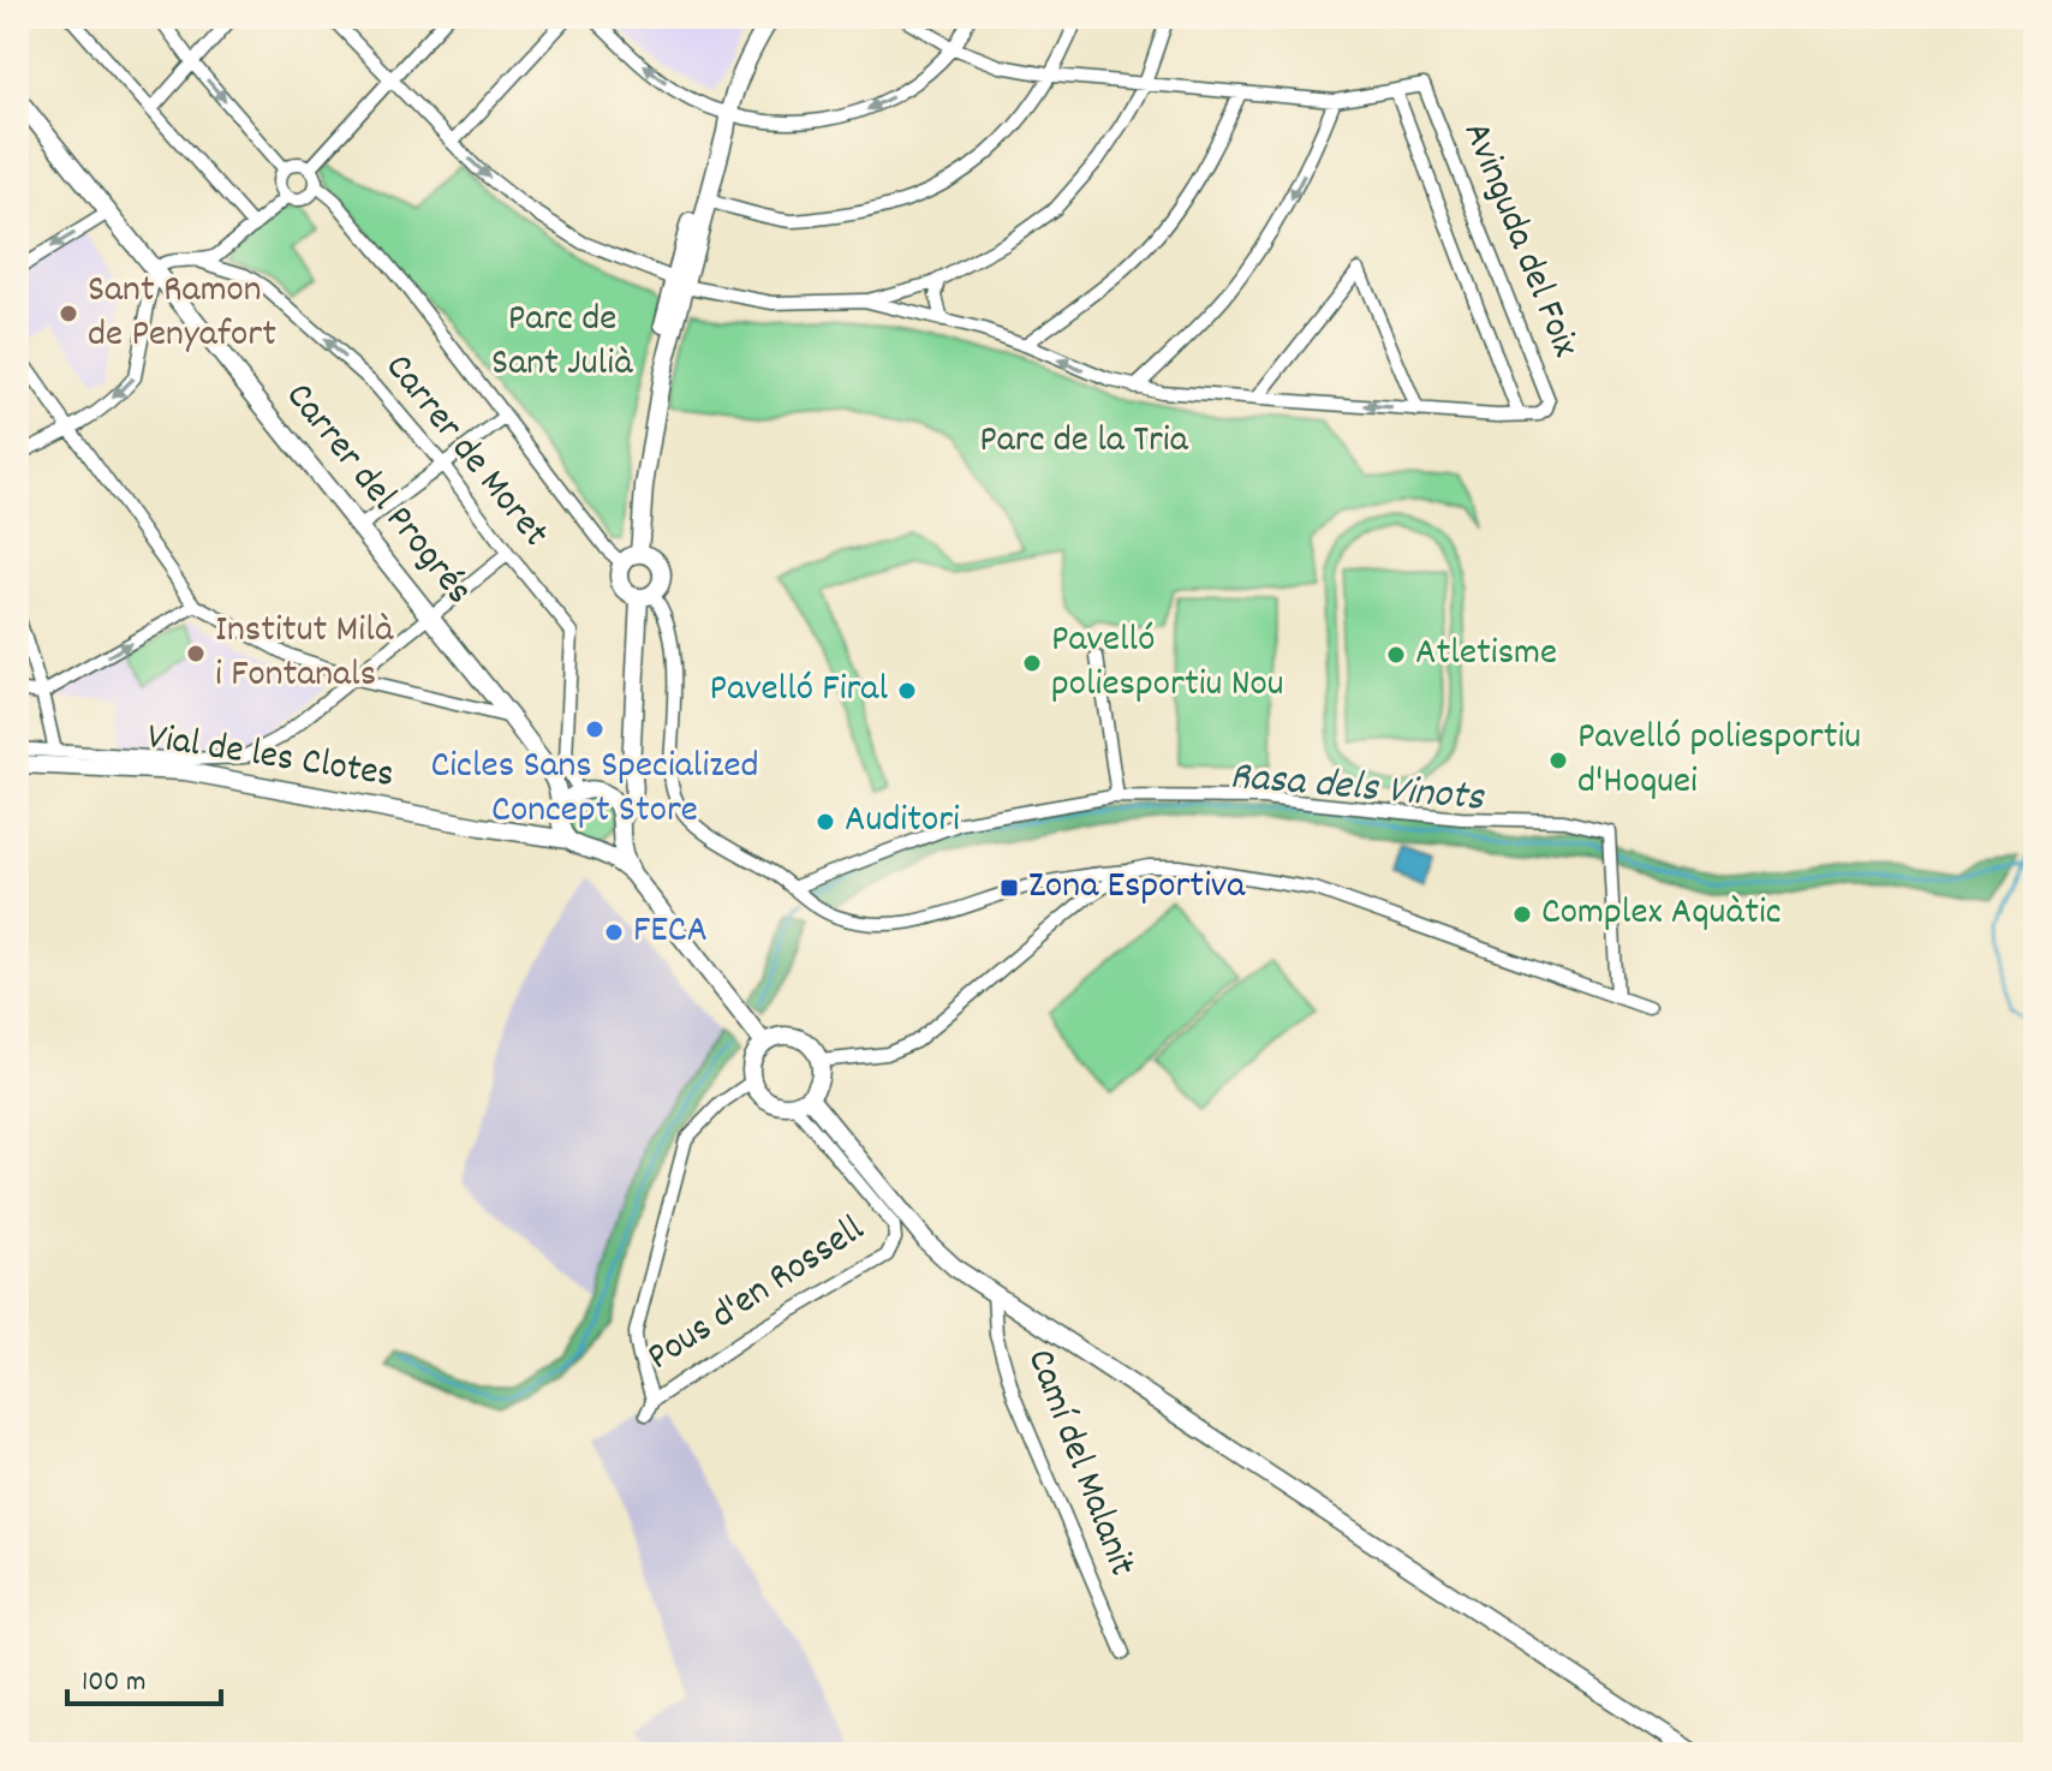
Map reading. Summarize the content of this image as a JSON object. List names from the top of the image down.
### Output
{
  "streets": {
    "street": [
      "Avinguda del Foix",
      "Carrer de Moret",
      "Carrer del Progrés",
      "Vial de les Clotes",
      "Pous d'en Rossell",
      "Camí del Malanit"
    ]
  },
  "crossings": [
    ["Carrer de Moret", "Carrer del Progrés"],
    ["Carrer de Moret", "Vial de les Clotes"],
    ["Carrer del Progrés", "Vial de les Clotes"]
  ],
  "water": ["Rasa dels Vinots"],
  "parks": ["Parc de Sant Julià", "Parc de la Tria"],
  "places": {
    "other": [
      "Sant Ramon de Penyafort",
      "Institut Milà i Fontanals",
      "Atletisme",
      "Pavelló poliesportiu Nou",
      "Pavelló Firal",
      "Cicles Sans Specialized Concept Store",
      "Pavelló poliesportiu d'Hoquei",
      "Auditori",
      "Complex Aquàtic",
      "FECA"
    ],
    "transit": ["Zona Esportiva"]
  },
  "scale_bar": "100 m"
}
